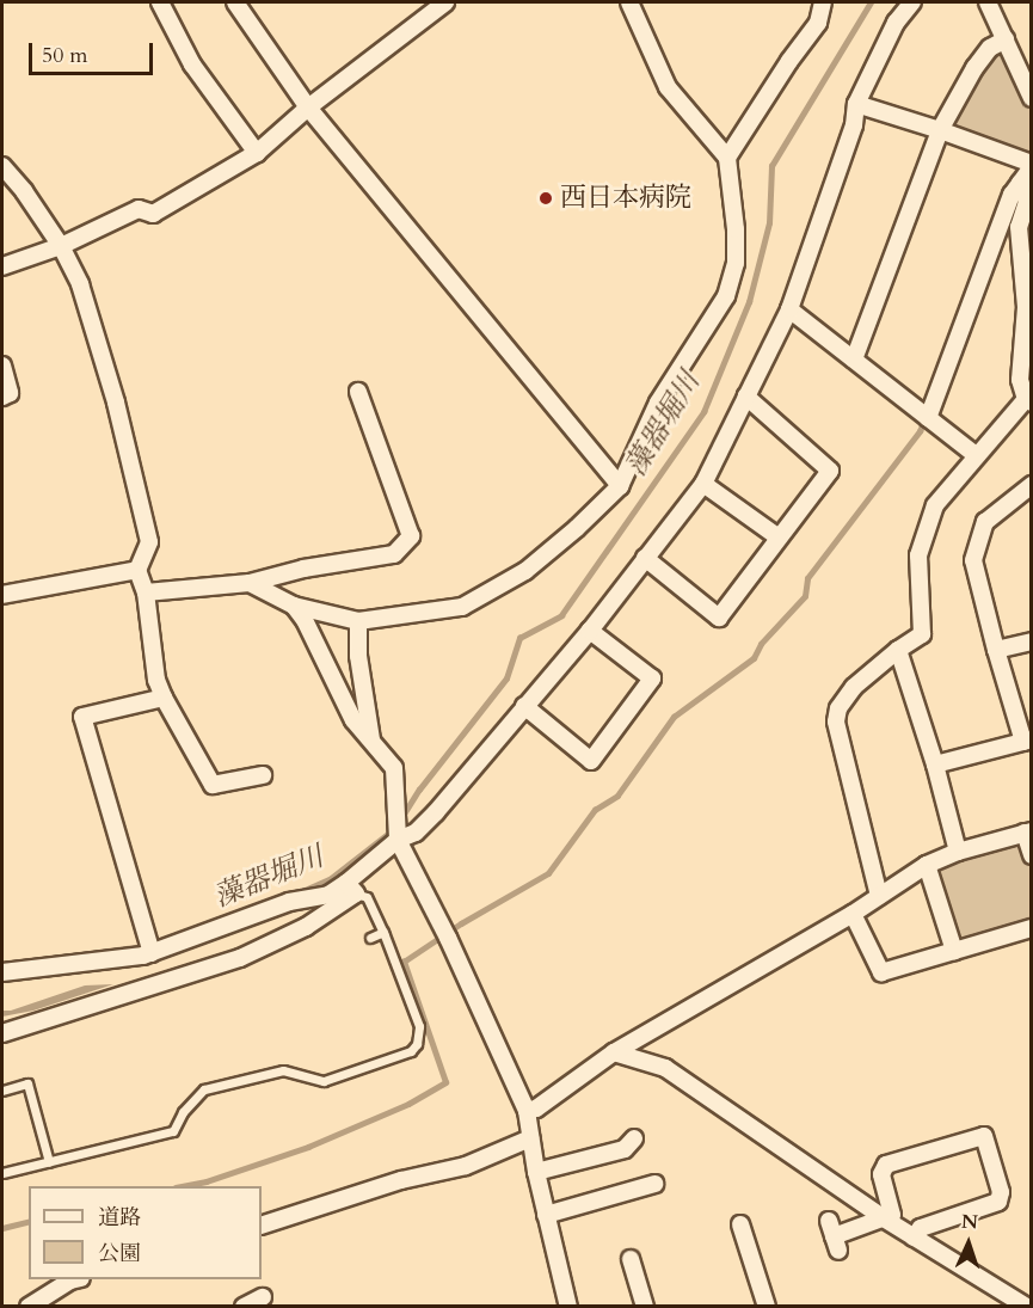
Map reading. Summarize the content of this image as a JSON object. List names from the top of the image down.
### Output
{
  "water": ["藻器堀川"],
  "places": ["西日本病院"],
  "legend": ["道路", "公園"],
  "scale_bar": "50 m",
  "north": "top"
}
